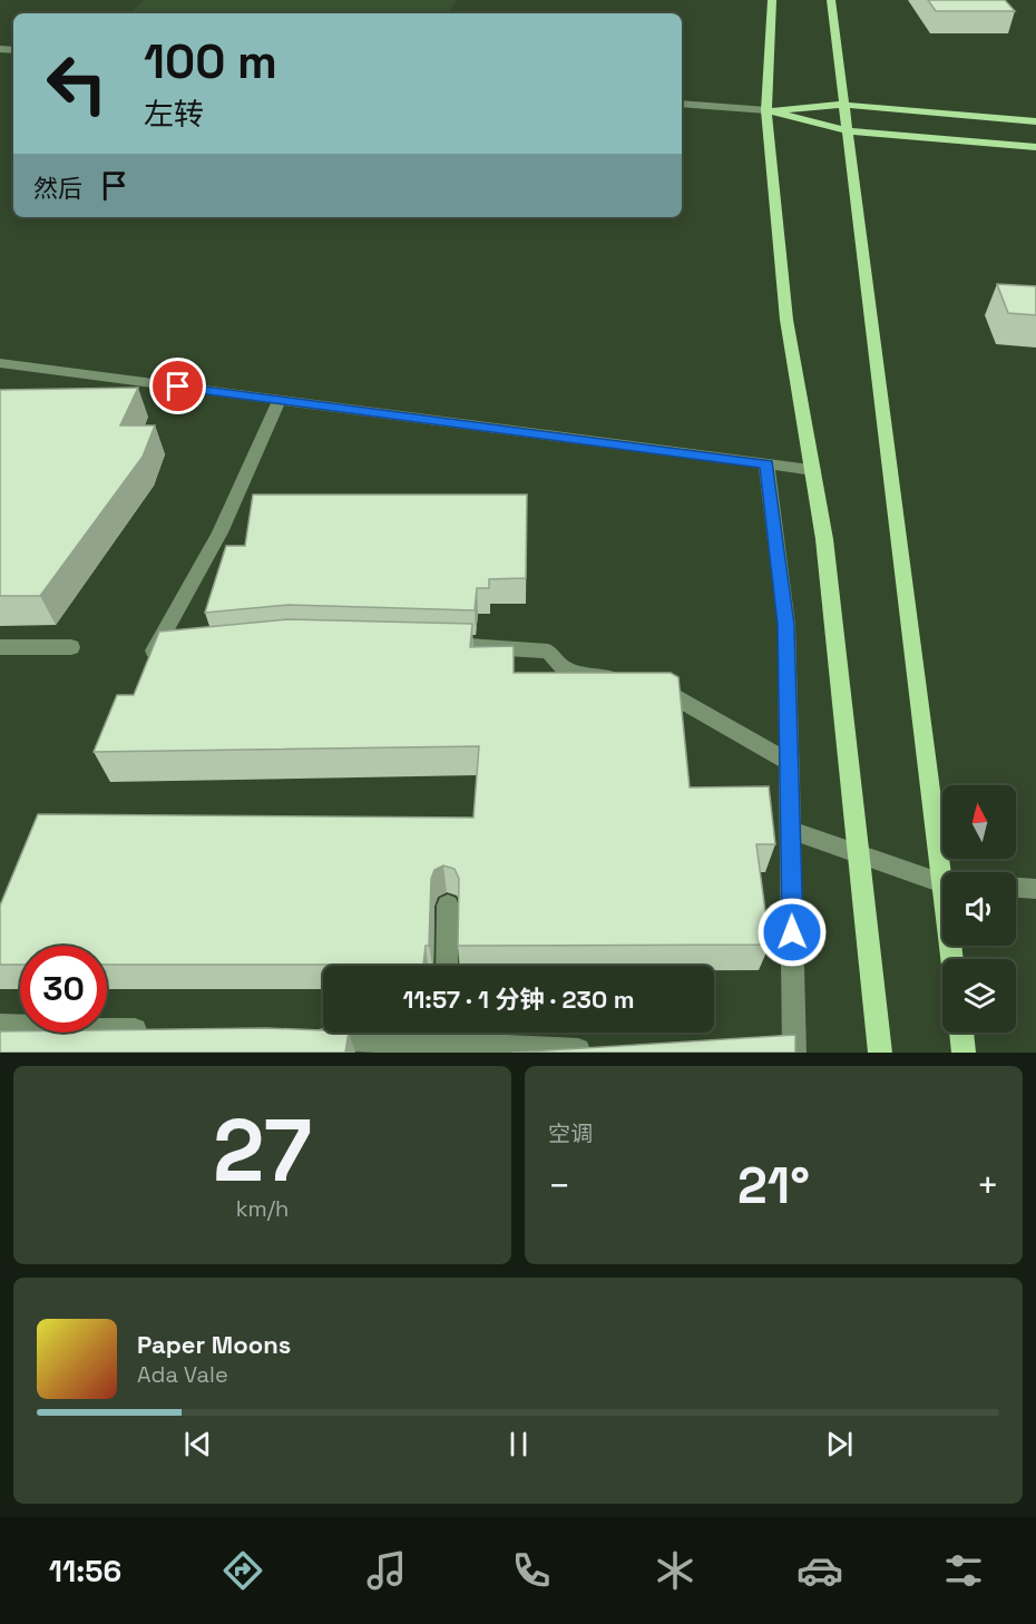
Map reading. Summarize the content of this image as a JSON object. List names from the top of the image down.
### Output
{
  "north": "top",
  "page": {
    "turn": ["100 m", "左转"],
    "then": "然后",
    "limit": "30",
    "trip": "11:57 · 1 分钟 · 230 m",
    "tile": [
      ["27", "km/h"],
      "空调"
    ],
    "heat": ["−", "21°", "+"],
    "song": ["Paper Moons", "Ada Vale"],
    "tabs": "11:56"
  }
}
